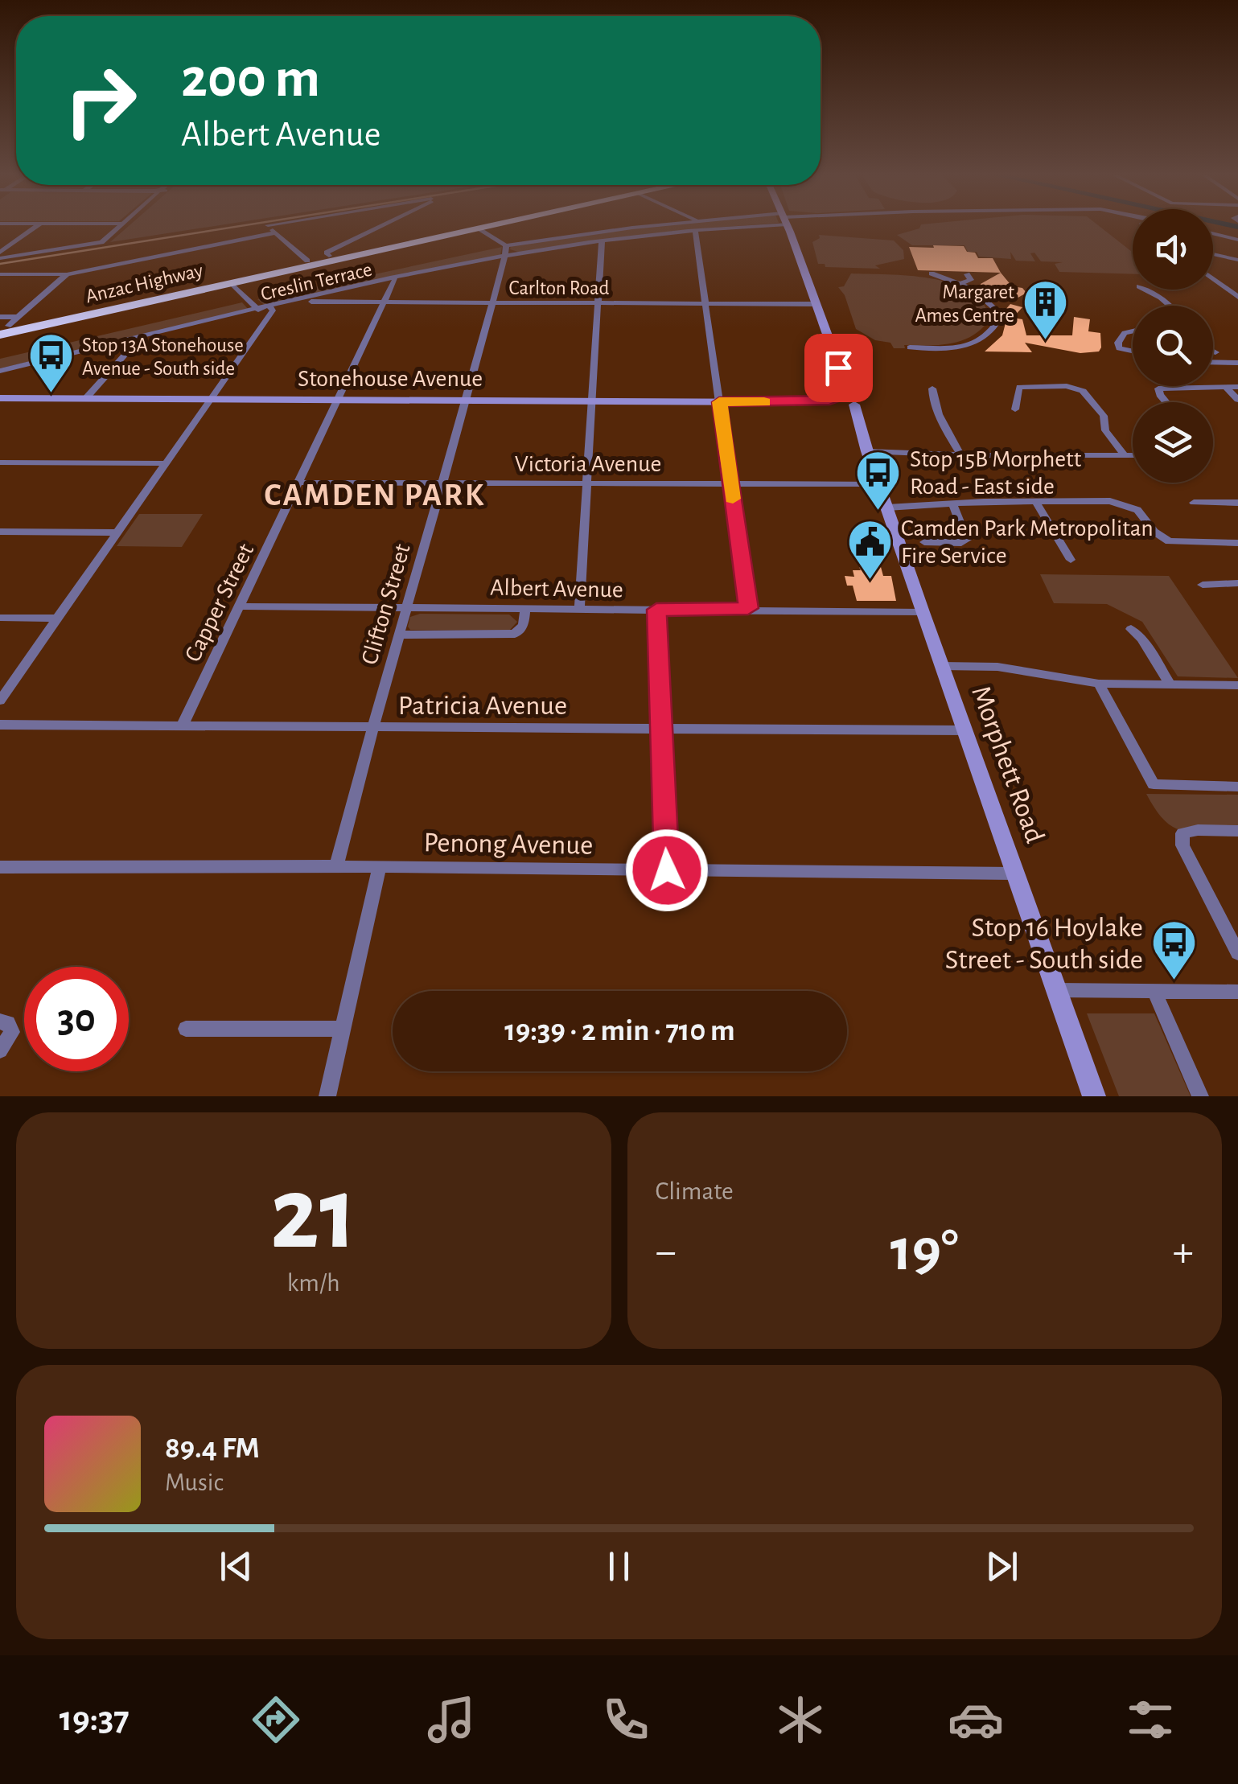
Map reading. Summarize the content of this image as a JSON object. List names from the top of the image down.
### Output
{
  "streets": {
    "highway": ["Anzac Highway"],
    "street": [
      "Creslin Terrace",
      "Carlton Road",
      "Stonehouse Avenue",
      "Victoria Avenue",
      "Albert Avenue",
      "Capper Street",
      "Clifton Street",
      "Patricia Avenue",
      "Morphett Road",
      "Penong Avenue"
    ]
  },
  "crossings": [
    ["Creslin Terrace", "Carlton Road"],
    ["Creslin Terrace", "Capper Street"],
    ["Creslin Terrace", "Clifton Street"],
    ["Carlton Road", "Capper Street"],
    ["Carlton Road", "Clifton Street"],
    ["Carlton Road", "Morphett Road"],
    ["Stonehouse Avenue", "Capper Street"],
    ["Stonehouse Avenue", "Clifton Street"],
    ["Stonehouse Avenue", "Morphett Road"],
    ["Victoria Avenue", "Capper Street"],
    ["Victoria Avenue", "Clifton Street"],
    ["Victoria Avenue", "Morphett Road"],
    ["Albert Avenue", "Capper Street"],
    ["Albert Avenue", "Clifton Street"],
    ["Albert Avenue", "Morphett Road"],
    ["Capper Street", "Patricia Avenue"],
    ["Clifton Street", "Patricia Avenue"],
    ["Clifton Street", "Penong Avenue"],
    ["Patricia Avenue", "Morphett Road"],
    ["Morphett Road", "Penong Avenue"]
  ],
  "districts": ["CAMDEN PARK"],
  "places": {
    "building": ["Margaret Ames Centre"],
    "bus stop": ["Stop 13A Stonehouse Avenue - South side", "Stop 15B Morphett Road - East side", "Stop 16 Hoylake Street - South side"],
    "public building": ["Camden Park Metropolitan Fire Service"]
  },
  "page": {
    "turn": ["200 m", "Albert Avenue"],
    "limit": "30",
    "trip": "19:39 · 2 min · 710 m",
    "tile": [
      ["21", "km/h"],
      "Climate"
    ],
    "heat": ["−", "19°", "+"],
    "song": ["89.4 FM", "Music"],
    "tabs": "19:37"
  }
}
